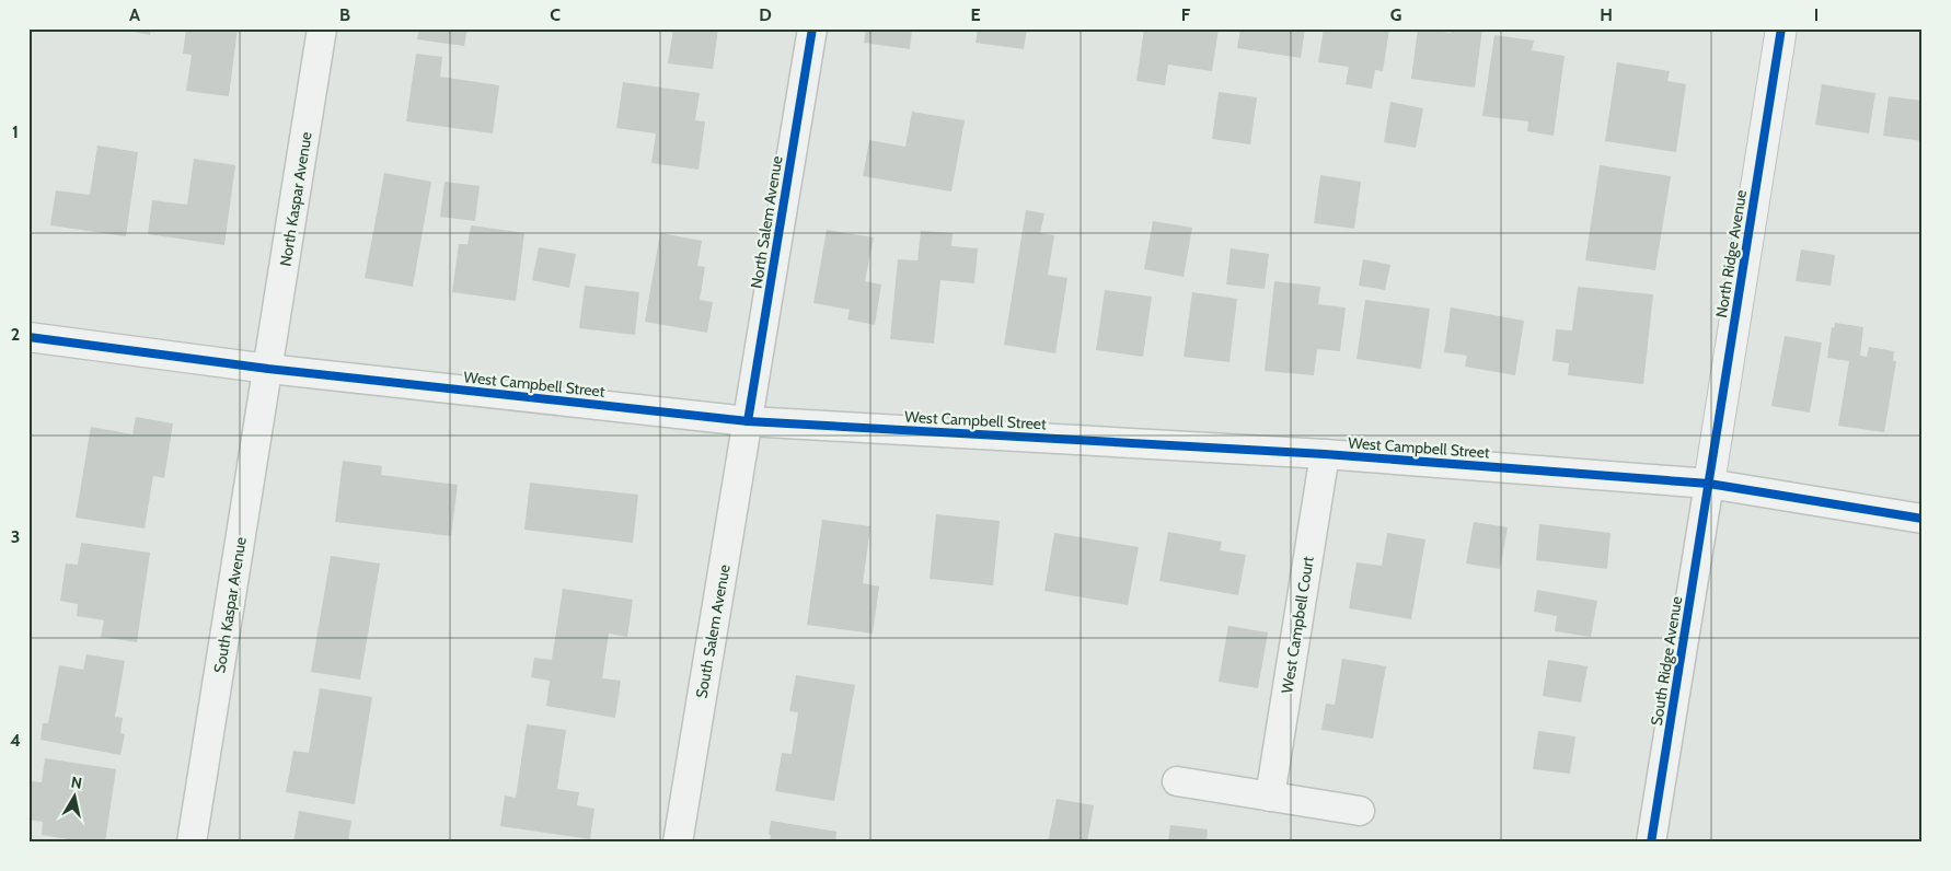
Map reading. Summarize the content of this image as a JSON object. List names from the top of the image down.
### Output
{
  "streets": {
    "street": [
      "North Kaspar Avenue",
      "North Salem Avenue",
      "North Ridge Avenue",
      "West Campbell Street",
      "South Kaspar Avenue",
      "West Campbell Court",
      "South Salem Avenue",
      "South Ridge Avenue"
    ]
  },
  "crossings": [
    ["North Kaspar Avenue", "West Campbell Street"],
    ["North Kaspar Avenue", "South Kaspar Avenue"],
    ["North Salem Avenue", "West Campbell Street"],
    ["North Salem Avenue", "South Salem Avenue"],
    ["North Ridge Avenue", "West Campbell Street"],
    ["North Ridge Avenue", "South Ridge Avenue"],
    ["West Campbell Street", "South Kaspar Avenue"],
    ["West Campbell Street", "West Campbell Court"],
    ["West Campbell Street", "South Salem Avenue"],
    ["West Campbell Street", "South Ridge Avenue"]
  ],
  "north": "top",
  "grid": {
    "columns": [
      "A",
      "B",
      "C",
      "D",
      "E",
      "F",
      "G",
      "H",
      "I"
    ],
    "rows": [
      "1",
      "2",
      "3",
      "4"
    ]
  }
}
